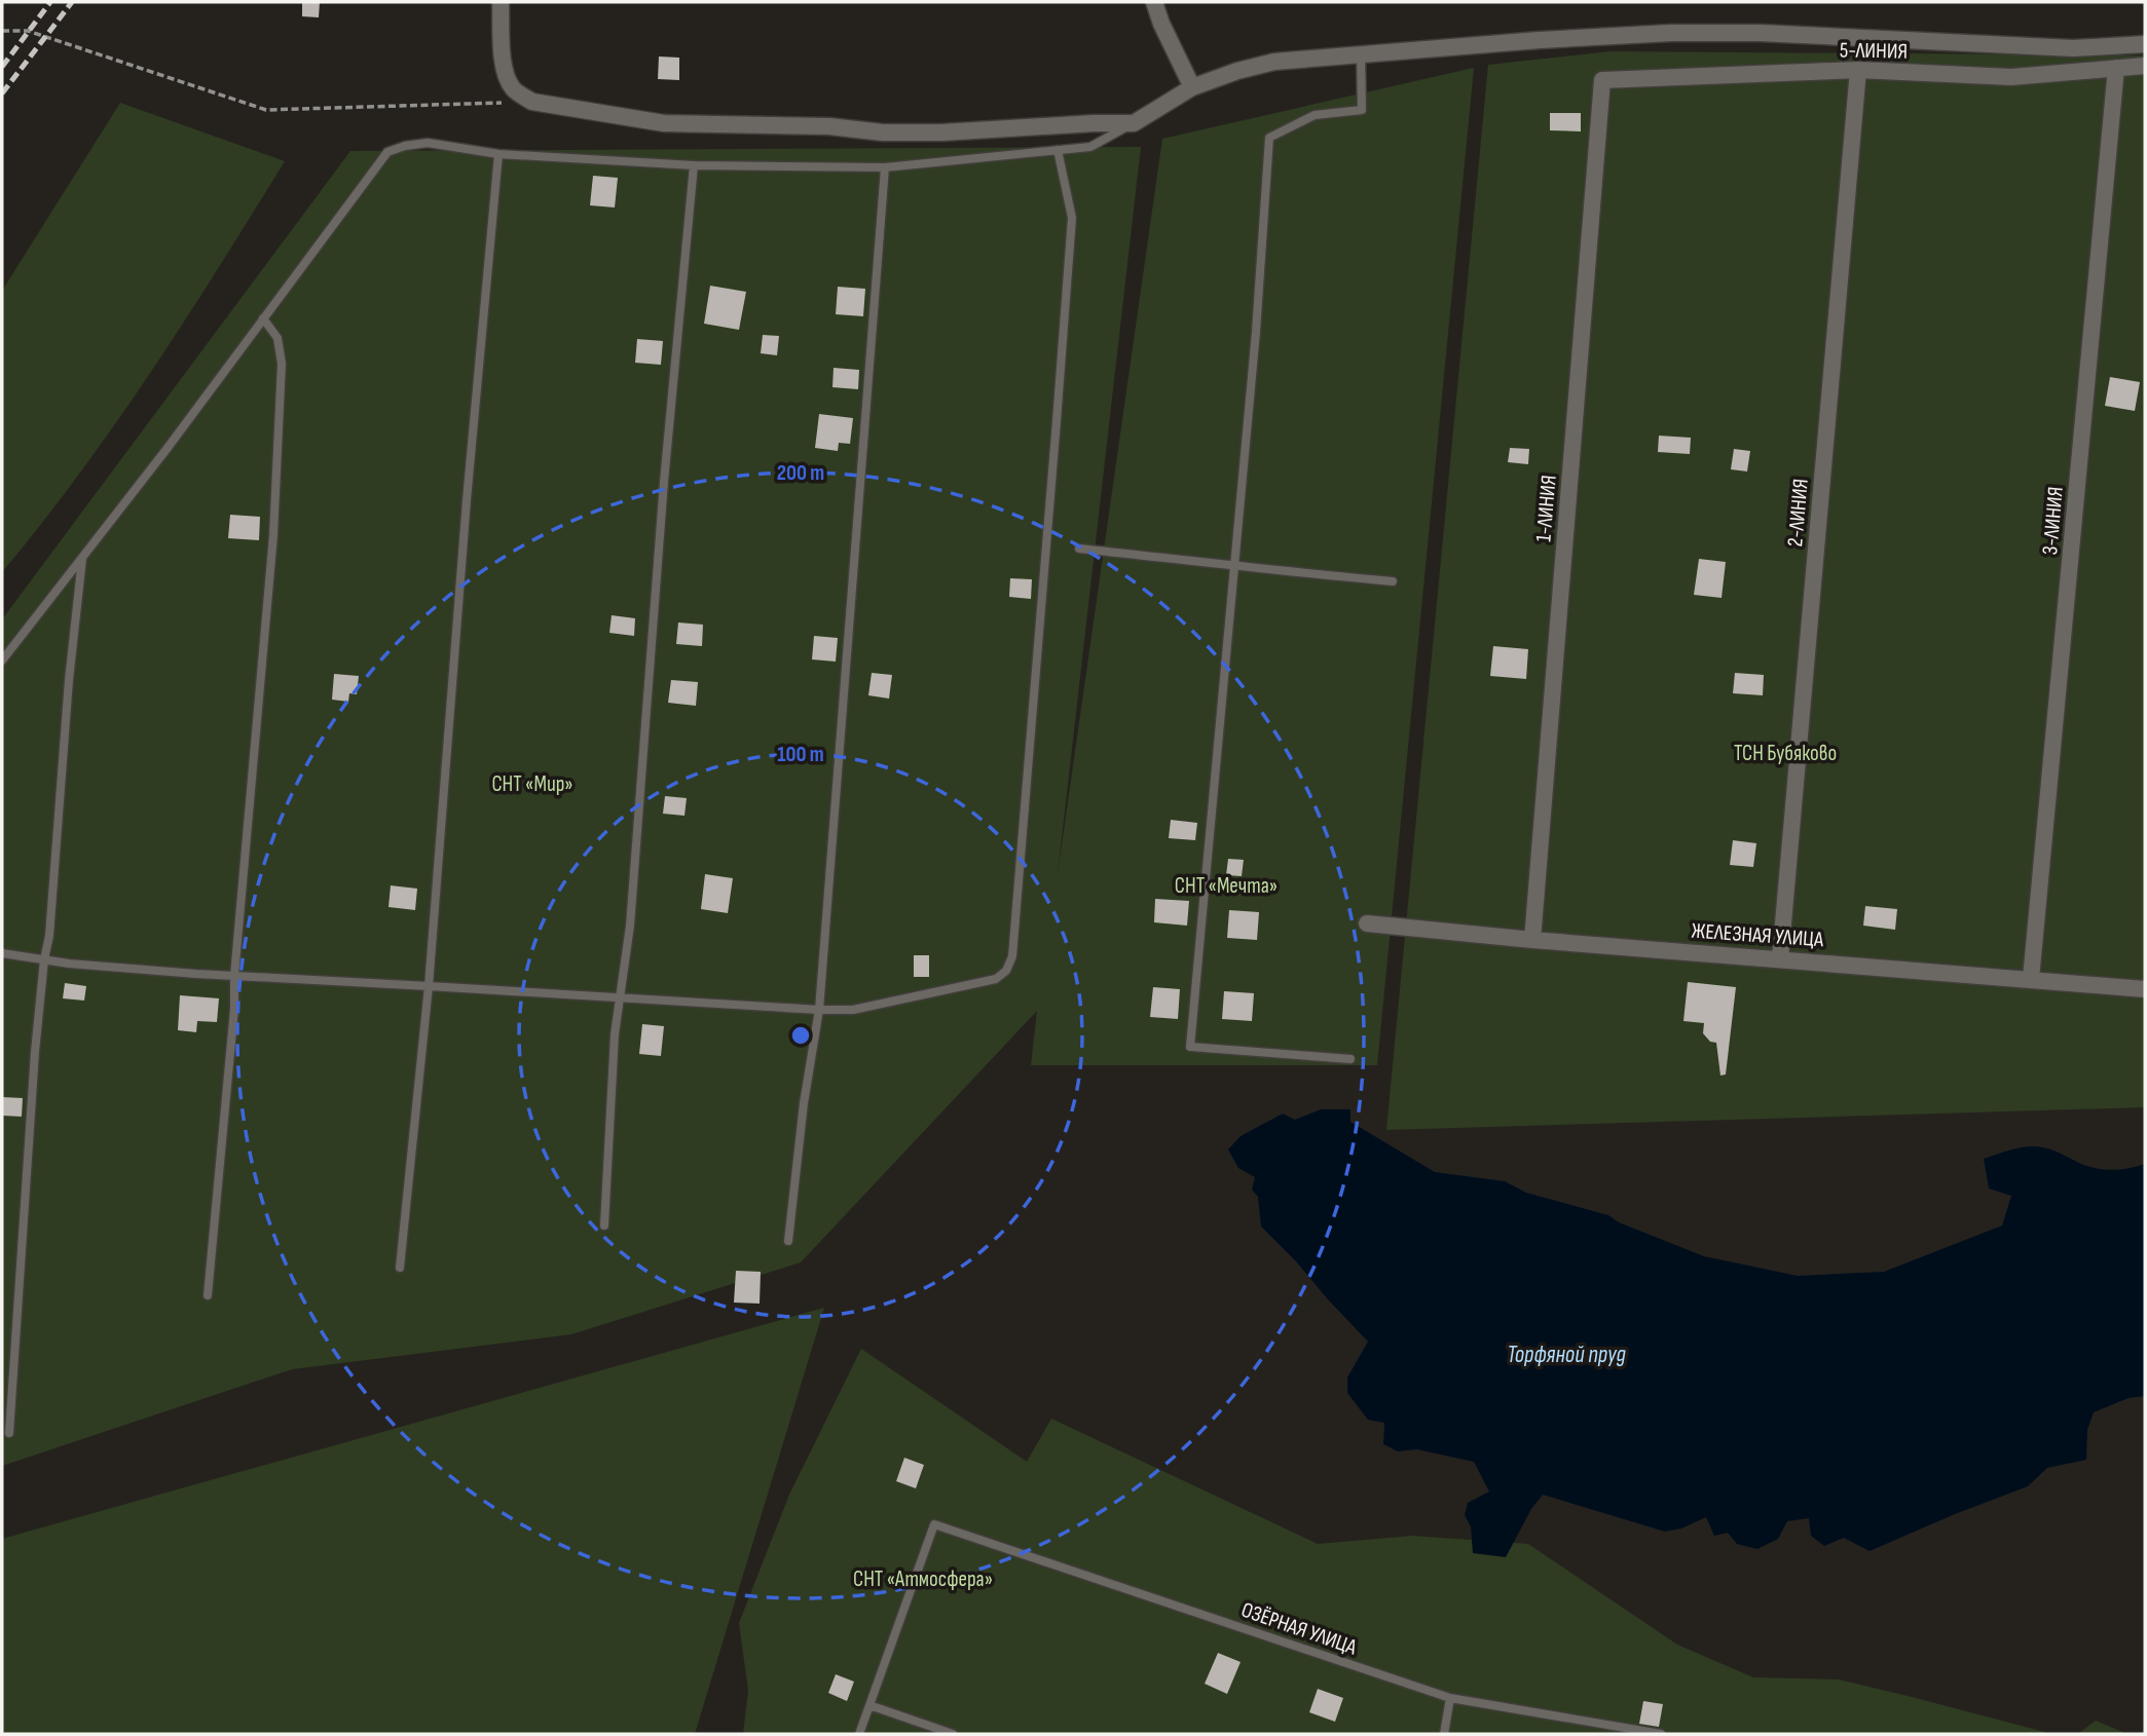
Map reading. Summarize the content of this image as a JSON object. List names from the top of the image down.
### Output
{
  "streets": {
    "street": [
      "5-ЛИНИЯ",
      "1-ЛИНИЯ",
      "2-ЛИНИЯ",
      "3-ЛИНИЯ",
      "ЖЕЛЕЗНАЯ УЛИЦА"
    ],
    "lane": ["ОЗЁРНАЯ УЛИЦА"]
  },
  "crossings": [
    ["5-ЛИНИЯ", "1-ЛИНИЯ"],
    ["5-ЛИНИЯ", "2-ЛИНИЯ"],
    ["5-ЛИНИЯ", "3-ЛИНИЯ"],
    ["1-ЛИНИЯ", "ЖЕЛЕЗНАЯ УЛИЦА"],
    ["2-ЛИНИЯ", "ЖЕЛЕЗНАЯ УЛИЦА"],
    ["3-ЛИНИЯ", "ЖЕЛЕЗНАЯ УЛИЦА"]
  ],
  "water": ["Торфяной пруд"],
  "parks": [
    "ТСН Бубяково",
    "СНТ «Мир»",
    "СНТ «Мечта»",
    "СНТ «Атмосфера»"
  ],
  "rings": ["200 m", "100 m"]
}
